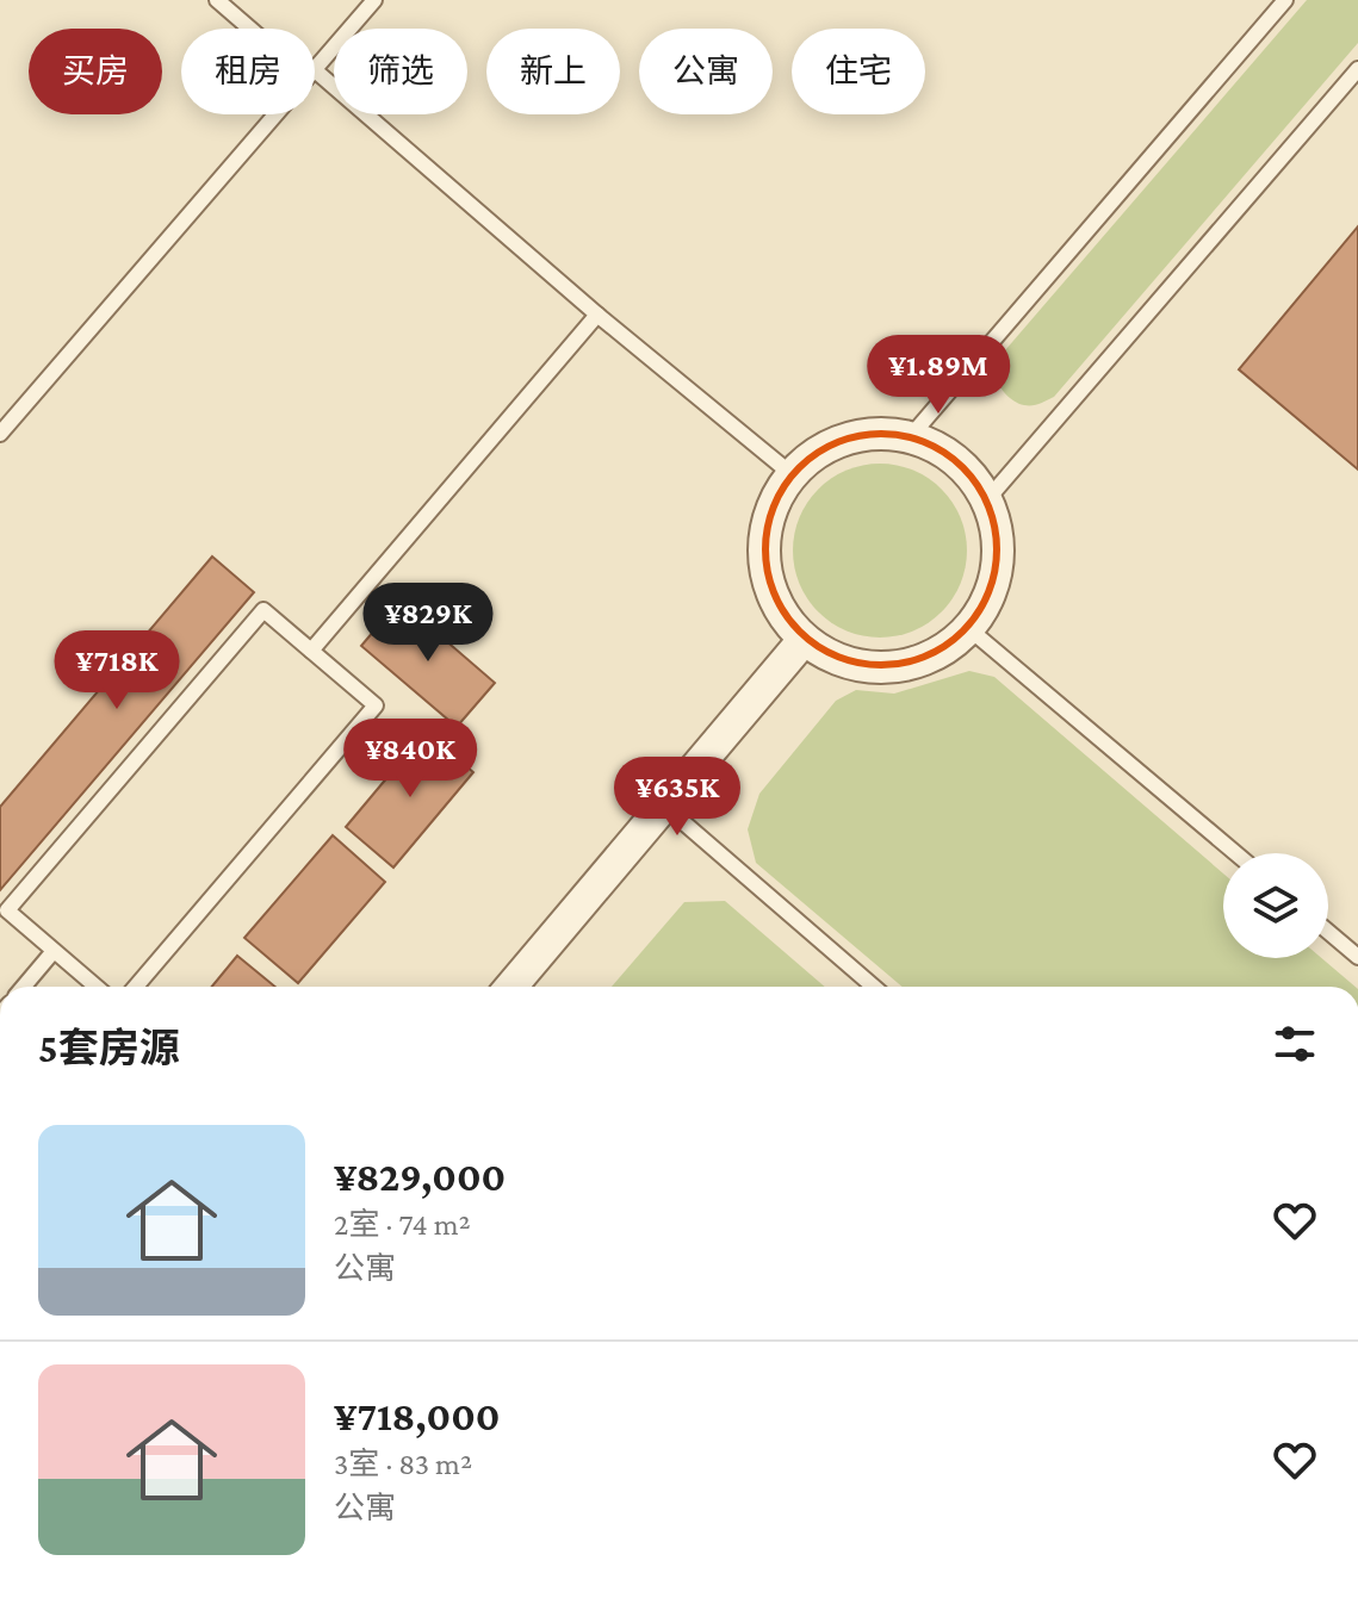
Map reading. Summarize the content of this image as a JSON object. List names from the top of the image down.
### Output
{
  "page": {
    "chip": [
      "买房",
      "租房",
      "筛选",
      "新上",
      "公寓",
      "住宅"
    ],
    "price": [
      "¥1.89M",
      "¥829K",
      "¥718K",
      "¥840K",
      "¥635K"
    ],
    "heading": "5套房源",
    "list": [
      {
        "name": "¥829,000",
        "note": "2室 · 74 m² · 公寓"
      },
      {
        "name": "¥718,000",
        "note": "3室 · 83 m² · 公寓"
      }
    ]
  }
}
